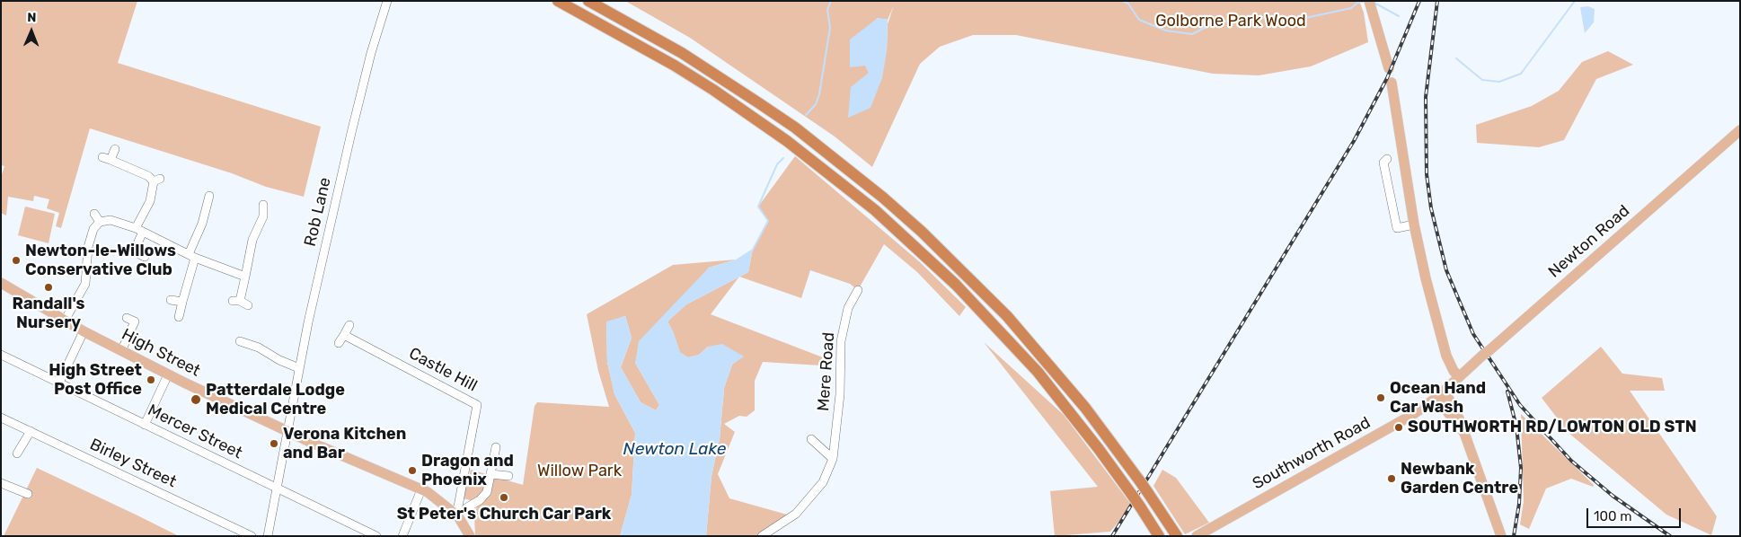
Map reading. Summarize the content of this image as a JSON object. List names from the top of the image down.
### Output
{
  "streets": {
    "main road": ["Newton Road", "High Street", "Southworth Road"],
    "street": [
      "Rob Lane",
      "Castle Hill",
      "Mere Road",
      "Mercer Street",
      "Birley Street"
    ]
  },
  "crossings": [
    ["Rob Lane", "High Street"],
    ["Rob Lane", "Mercer Street"],
    ["Newton Road", "Southworth Road"],
    ["High Street", "Castle Hill"]
  ],
  "water": ["Newton Lake"],
  "parks": ["Golborne Park Wood", "Willow Park"],
  "places": [
    "Newton-le-Willows Conservative Club",
    "Randall's Nursery",
    "High Street Post Office",
    "Ocean Hand Car Wash",
    "Patterdale Lodge Medical Centre",
    "SOUTHWORTH RD/LOWTON OLD STN",
    "Verona Kitchen and Bar",
    "Dragon and Phoenix",
    "Newbank Garden Centre",
    "St Peter's Church Car Park"
  ],
  "scale_bar": "100 m",
  "north": "top"
}
